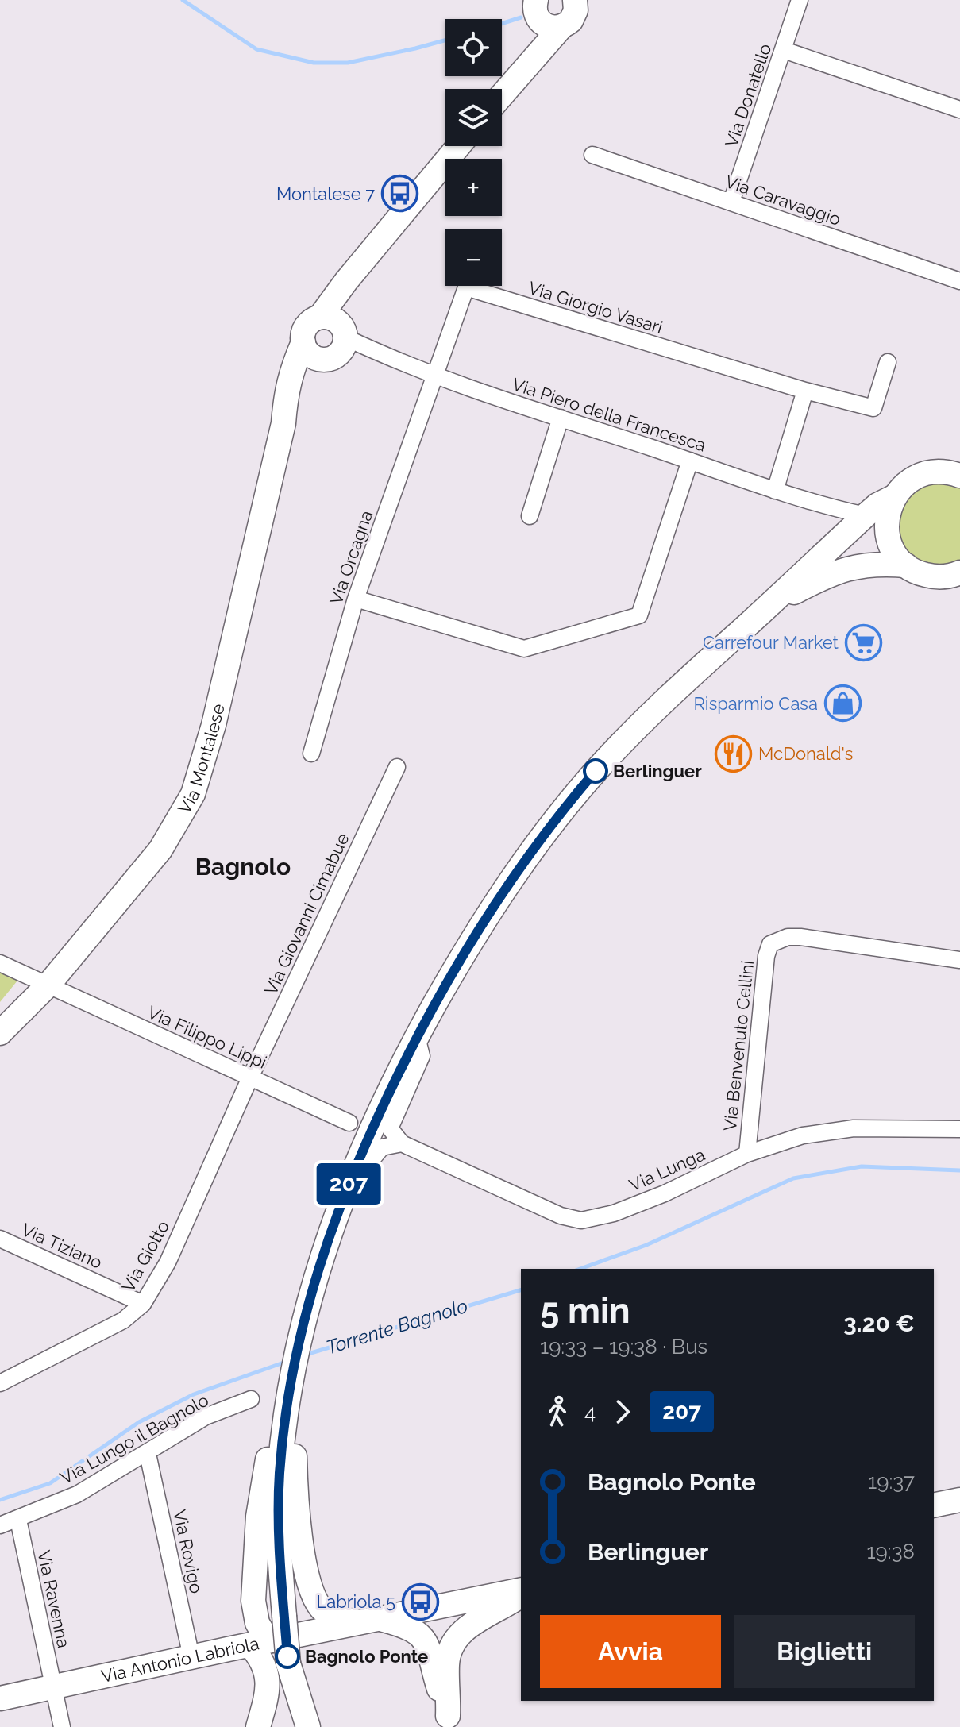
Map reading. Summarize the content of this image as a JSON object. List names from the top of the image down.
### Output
{
  "streets": {
    "main road": ["Via Montalese", "Via Antonio Labriola"],
    "street": [
      "Via Donatello",
      "Via Caravaggio",
      "Via Giorgio Vasari",
      "Via Piero della Francesca",
      "Via Orcagna",
      "Via Giovanni Cimabue",
      "Via Filippo Lippi",
      "Via Benvenuto Cellini",
      "Via Lunga",
      "Via Tiziano",
      "Via Giotto",
      "Via Lungo il Bagnolo",
      "Via Rovigo",
      "Via Ravenna"
    ]
  },
  "crossings": [
    ["Via Donatello", "Via Caravaggio"],
    ["Via Giorgio Vasari", "Via Piero della Francesca"],
    ["Via Giorgio Vasari", "Via Orcagna"],
    ["Via Piero della Francesca", "Via Orcagna"],
    ["Via Piero della Francesca", "Via Montalese"],
    ["Via Montalese", "Via Filippo Lippi"],
    ["Via Giovanni Cimabue", "Via Filippo Lippi"],
    ["Via Giovanni Cimabue", "Via Giotto"],
    ["Via Filippo Lippi", "Via Giotto"],
    ["Via Benvenuto Cellini", "Via Lunga"],
    ["Via Tiziano", "Via Giotto"],
    ["Via Lungo il Bagnolo", "Via Rovigo"],
    ["Via Lungo il Bagnolo", "Via Ravenna"],
    ["Via Rovigo", "Via Antonio Labriola"],
    ["Via Ravenna", "Via Antonio Labriola"]
  ],
  "districts": ["Bagnolo"],
  "water": ["Torrente Bagnolo"],
  "places": {
    "bus stop": ["Montalese 7", "Labriola 5"],
    "supermarket": ["Carrefour Market"],
    "shop": ["Risparmio Casa"],
    "restaurant": ["McDonald's"],
    "other": ["Berlinguer", "Bagnolo Ponte"]
  },
  "lines": ["bus line 207"],
  "page": {
    "on_map": "207",
    "map_buttons": ["+", "−"],
    "heading": ["5 min", "19:33 – 19:38 · Bus", "3.20 €"],
    "legs": ["4", "207"],
    "list": [
      {
        "name": "Bagnolo Ponte",
        "value": "19:37"
      },
      {
        "name": "Berlinguer",
        "value": "19:38"
      }
    ],
    "buttons": ["Avvia", "Biglietti"]
  }
}
